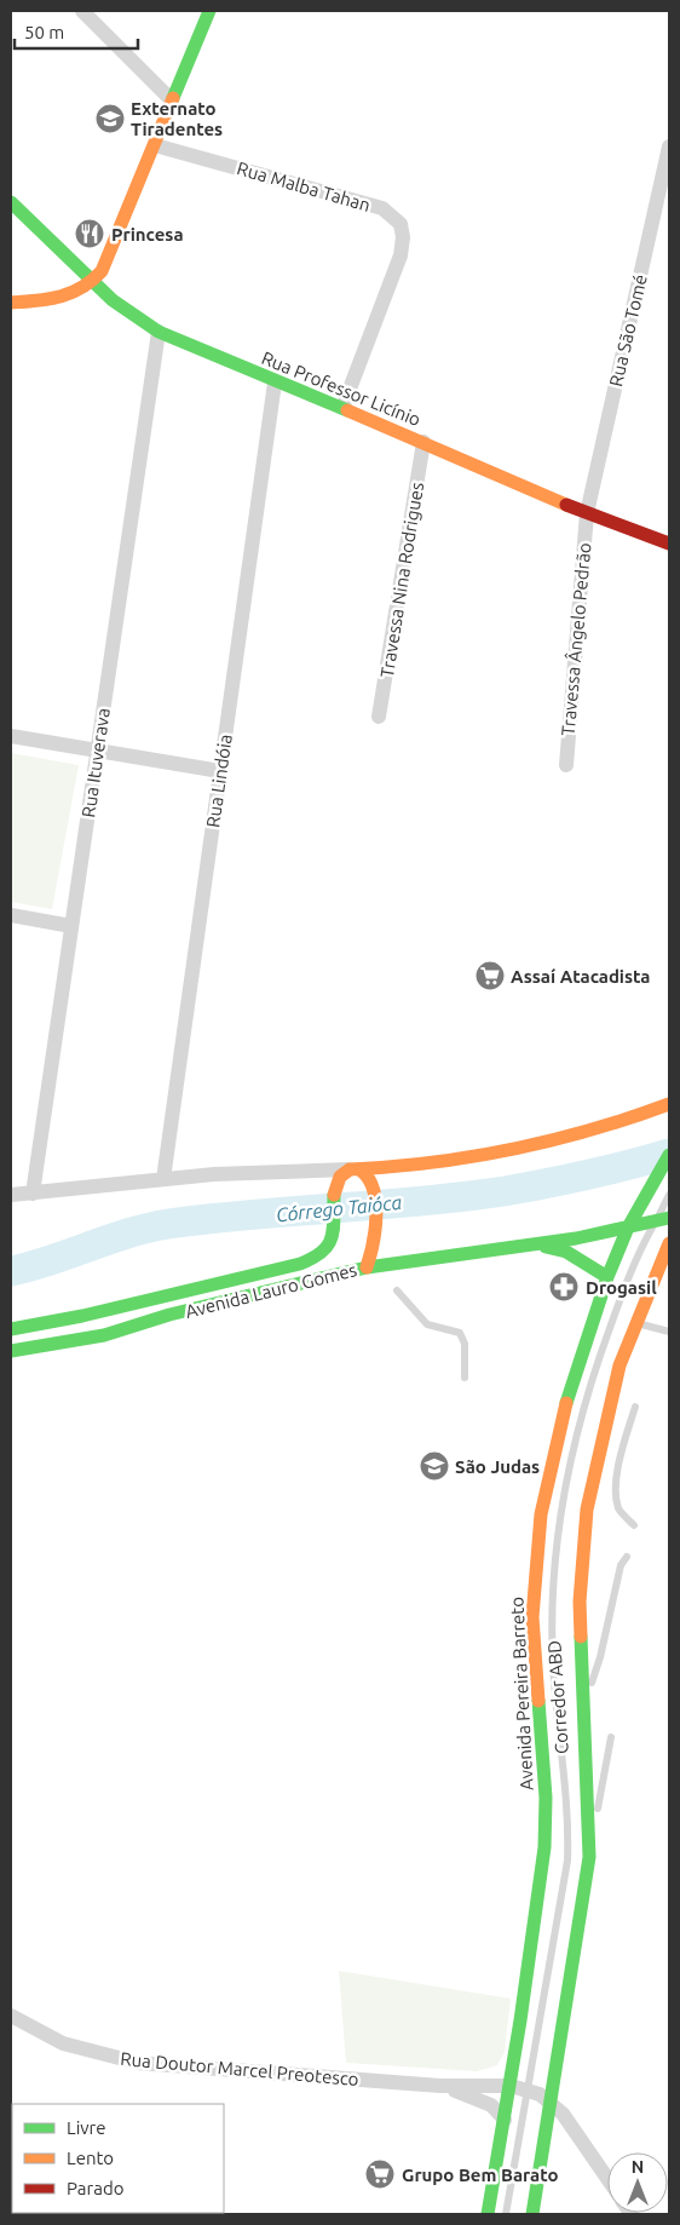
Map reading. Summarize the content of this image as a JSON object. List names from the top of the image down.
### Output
{
  "streets": {
    "main road": ["Rua Professor Licínio", "Avenida Lauro Gomes", "Avenida Pereira Barreto"],
    "street": [
      "Rua Malba Tahan",
      "Rua São Tomé",
      "Travessa Nina Rodrigues",
      "Travessa Ângelo Pedrão",
      "Rua Ituverava",
      "Rua Lindóia",
      "Rua Doutor Marcel Preotesco"
    ],
    "lane": ["Corredor ABD"]
  },
  "crossings": [
    ["Rua Malba Tahan", "Rua Professor Licínio"],
    ["Rua São Tomé", "Rua Professor Licínio"],
    ["Rua São Tomé", "Travessa Ângelo Pedrão"],
    ["Rua Professor Licínio", "Travessa Nina Rodrigues"],
    ["Rua Professor Licínio", "Travessa Ângelo Pedrão"],
    ["Rua Professor Licínio", "Rua Ituverava"],
    ["Rua Professor Licínio", "Rua Lindóia"],
    ["Avenida Lauro Gomes", "Avenida Pereira Barreto"],
    ["Avenida Lauro Gomes", "Corredor ABD"],
    ["Avenida Pereira Barreto", "Rua Doutor Marcel Preotesco"],
    ["Corredor ABD", "Rua Doutor Marcel Preotesco"]
  ],
  "water": ["Córrego Taióca"],
  "places": {
    "school or university": ["Externato Tiradentes", "São Judas"],
    "restaurant": ["Princesa"],
    "supermarket": ["Assaí Atacadista", "Grupo Bem Barato"],
    "pharmacy": ["Drogasil"]
  },
  "legend": ["Livre", "Lento", "Parado"],
  "scale_bar": "50 m",
  "north": "top"
}
